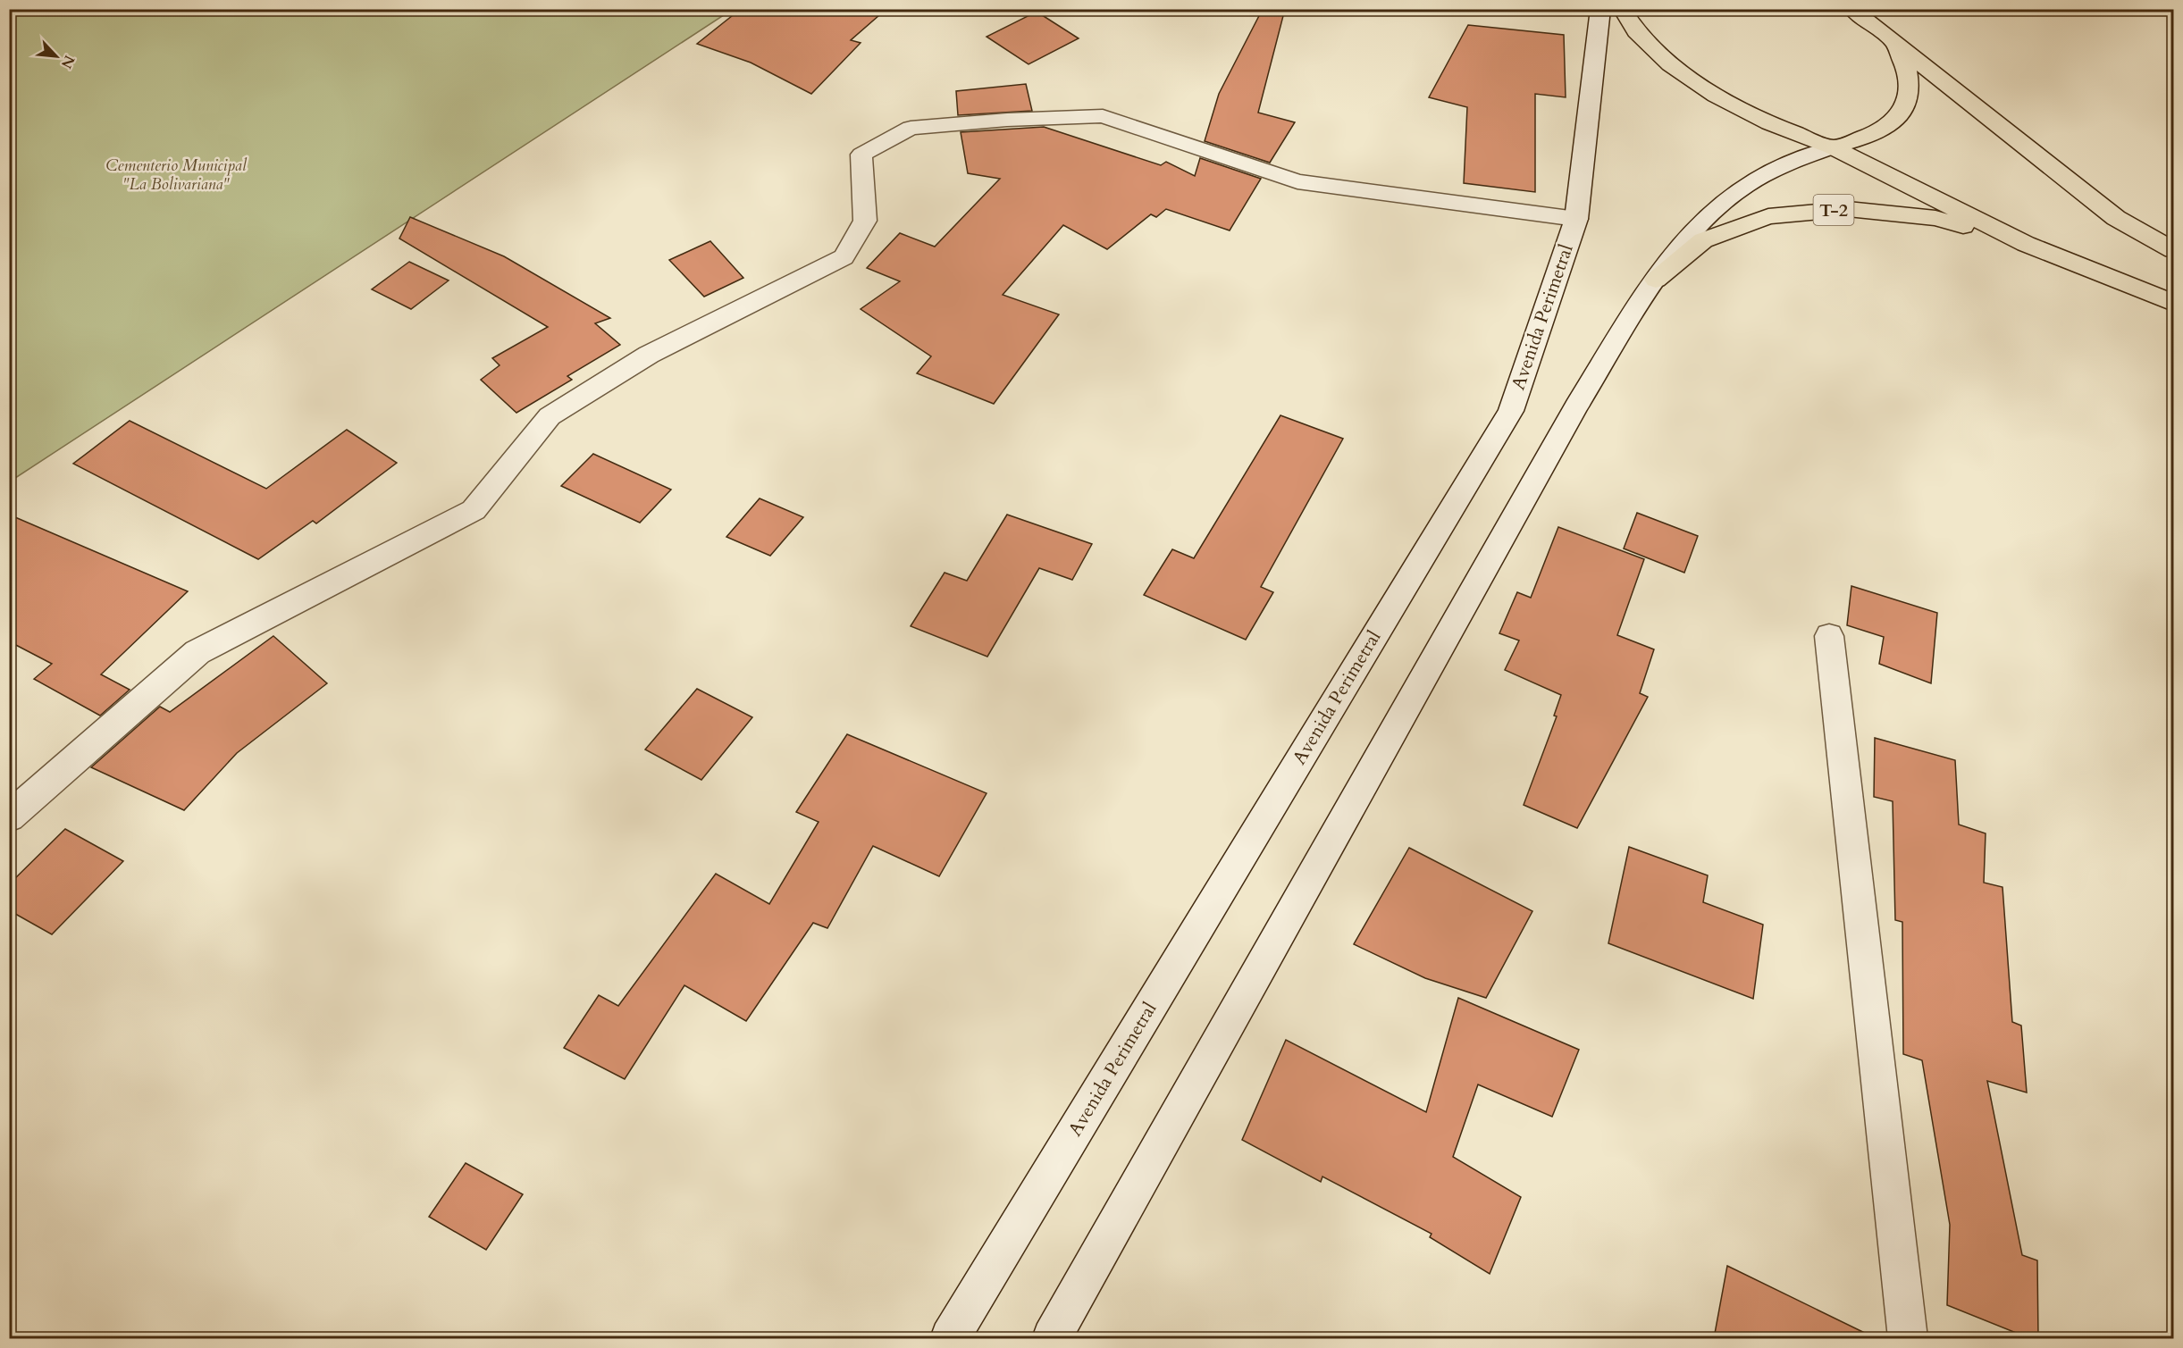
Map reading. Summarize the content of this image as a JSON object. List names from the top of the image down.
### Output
{
  "streets": {
    "highway": ["T-2"],
    "main road": ["Avenida Perimetral"]
  },
  "parks": ["Cementerio Municipal \"La Bolivariana\""],
  "north": "bottom right"
}
